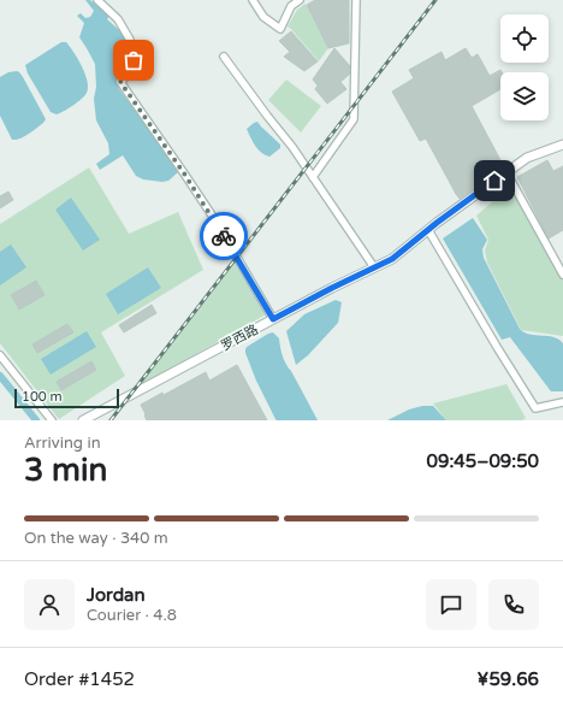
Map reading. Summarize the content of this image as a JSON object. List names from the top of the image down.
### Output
{
  "streets": {
    "street": ["罗西路"]
  },
  "scale_bar": "100 m",
  "page": {
    "scale": "100 m",
    "heading": ["3 min", "Arriving in", "09:45–09:50"],
    "panel": [
      "Jordan",
      "Courier · 4.8",
      "Order #1452",
      "¥59.66"
    ],
    "bar": "On the way · 340 m"
  }
}
